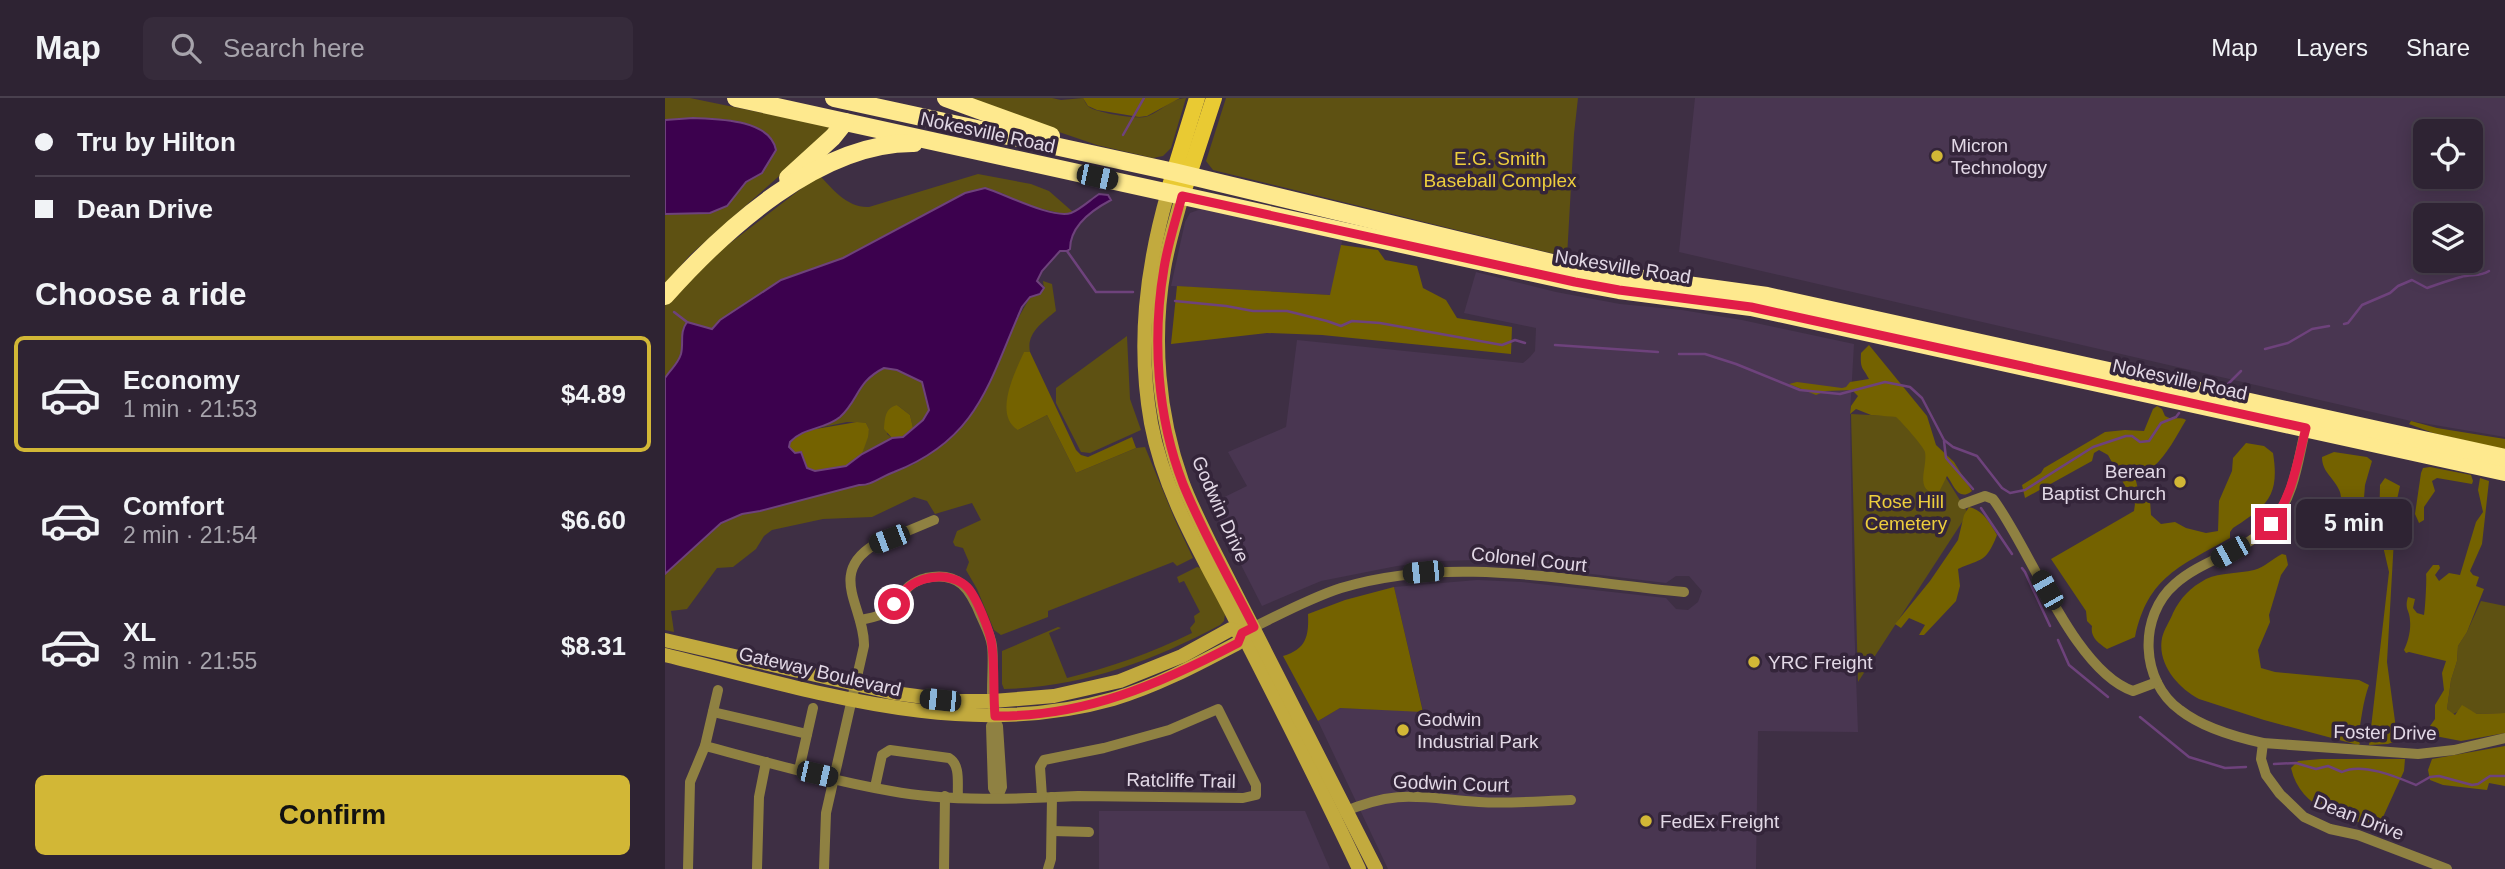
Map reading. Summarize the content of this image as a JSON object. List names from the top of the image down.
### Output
{
  "streets": {
    "highway": ["Nokesville Road"],
    "main road": ["Godwin Drive"],
    "street": [
      "Colonel Court",
      "Gateway Boulevard",
      "Foster Drive",
      "Ratcliffe Trail",
      "Godwin Court",
      "Dean Drive"
    ]
  },
  "crossings": [
    ["Nokesville Road", "Godwin Drive"],
    ["Godwin Drive", "Colonel Court"],
    ["Godwin Drive", "Gateway Boulevard"],
    ["Godwin Drive", "Godwin Court"],
    ["Colonel Court", "Gateway Boulevard"],
    ["Foster Drive", "Dean Drive"]
  ],
  "parks": ["E.G. Smith Baseball Complex", "Rose Hill Cemetery"],
  "places": [
    "Micron Technology",
    "Berean Baptist Church",
    "YRC Freight",
    "Godwin Industrial Park",
    "FedEx Freight"
  ],
  "page": {
    "header": "Map",
    "search": "Search here",
    "nav": ["Map", "Layers", "Share"],
    "banner": ["Tru by Hilton", "Dean Drive"],
    "heading": "Choose a ride",
    "list": [
      {
        "name": "Economy",
        "note": "1 min · 21:53",
        "value": "$4.89"
      },
      {
        "name": "Comfort",
        "note": "2 min · 21:54",
        "value": "$6.60"
      },
      {
        "name": "XL",
        "note": "3 min · 21:55",
        "value": "$8.31"
      }
    ],
    "bubble": "5 min",
    "buttons": "Confirm"
  }
}
